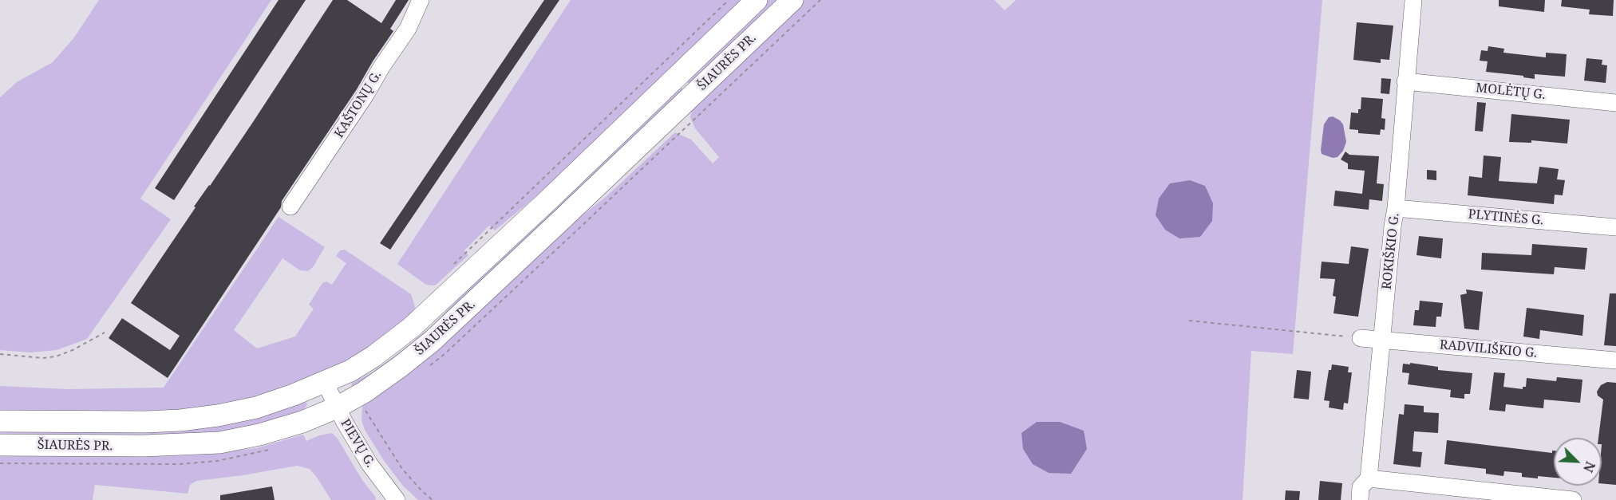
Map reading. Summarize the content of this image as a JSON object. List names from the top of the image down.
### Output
{
  "streets": {
    "main road": ["ŠIAURĖS PR."],
    "street": [
      "MOLĖTŲ G.",
      "KAŠTONŲ G.",
      "PLYTINĖS G.",
      "ROKIŠKIO G.",
      "RADVILIŠKIO G.",
      "PIEVŲ G."
    ]
  },
  "crossings": [
    ["ŠIAURĖS PR.", "PIEVŲ G."],
    ["MOLĖTŲ G.", "ROKIŠKIO G."],
    ["PLYTINĖS G.", "ROKIŠKIO G."],
    ["ROKIŠKIO G.", "RADVILIŠKIO G."]
  ],
  "north": "bottom right"
}
